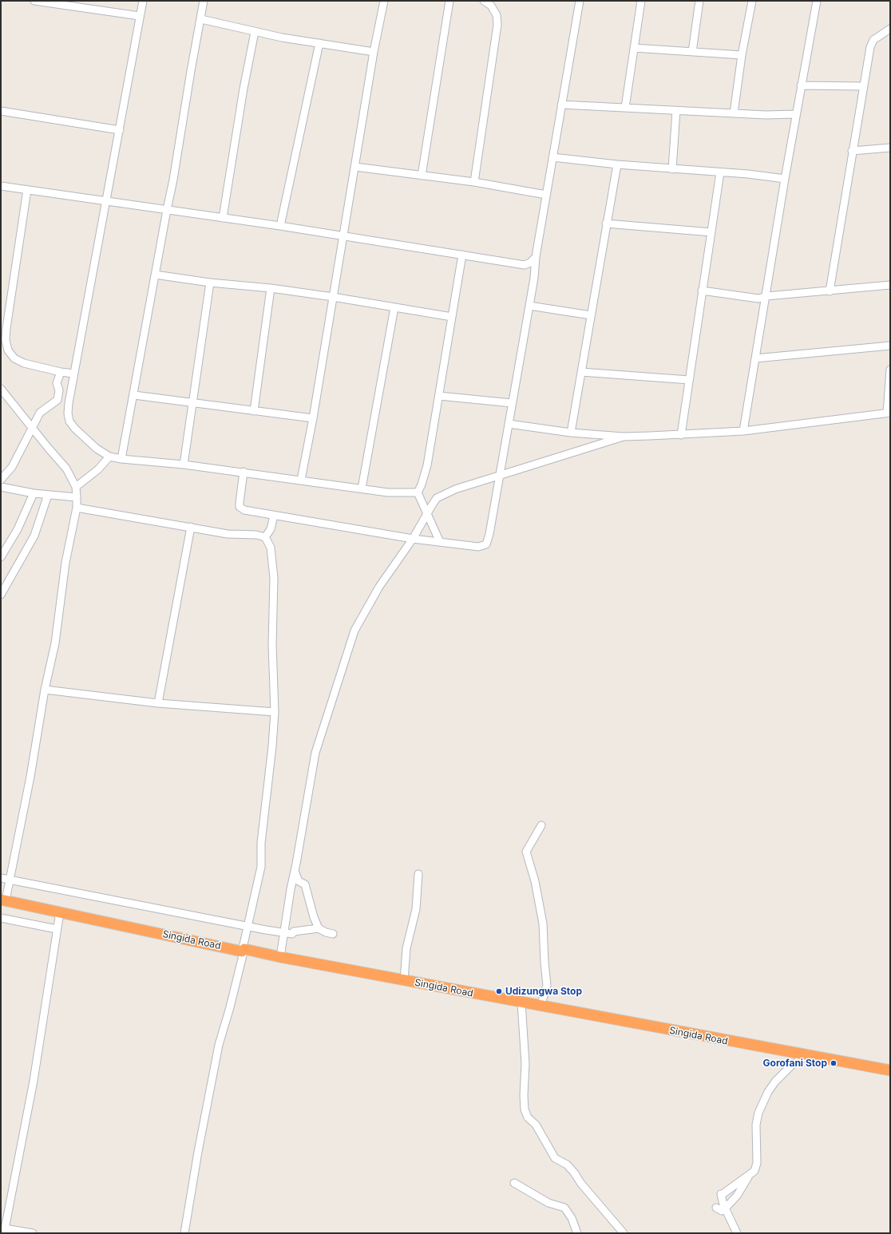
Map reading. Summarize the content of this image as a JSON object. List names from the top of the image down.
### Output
{
  "streets": {
    "highway": ["Singida Road"]
  },
  "places": ["Udizungwa Stop", "Gorofani Stop"]
}
